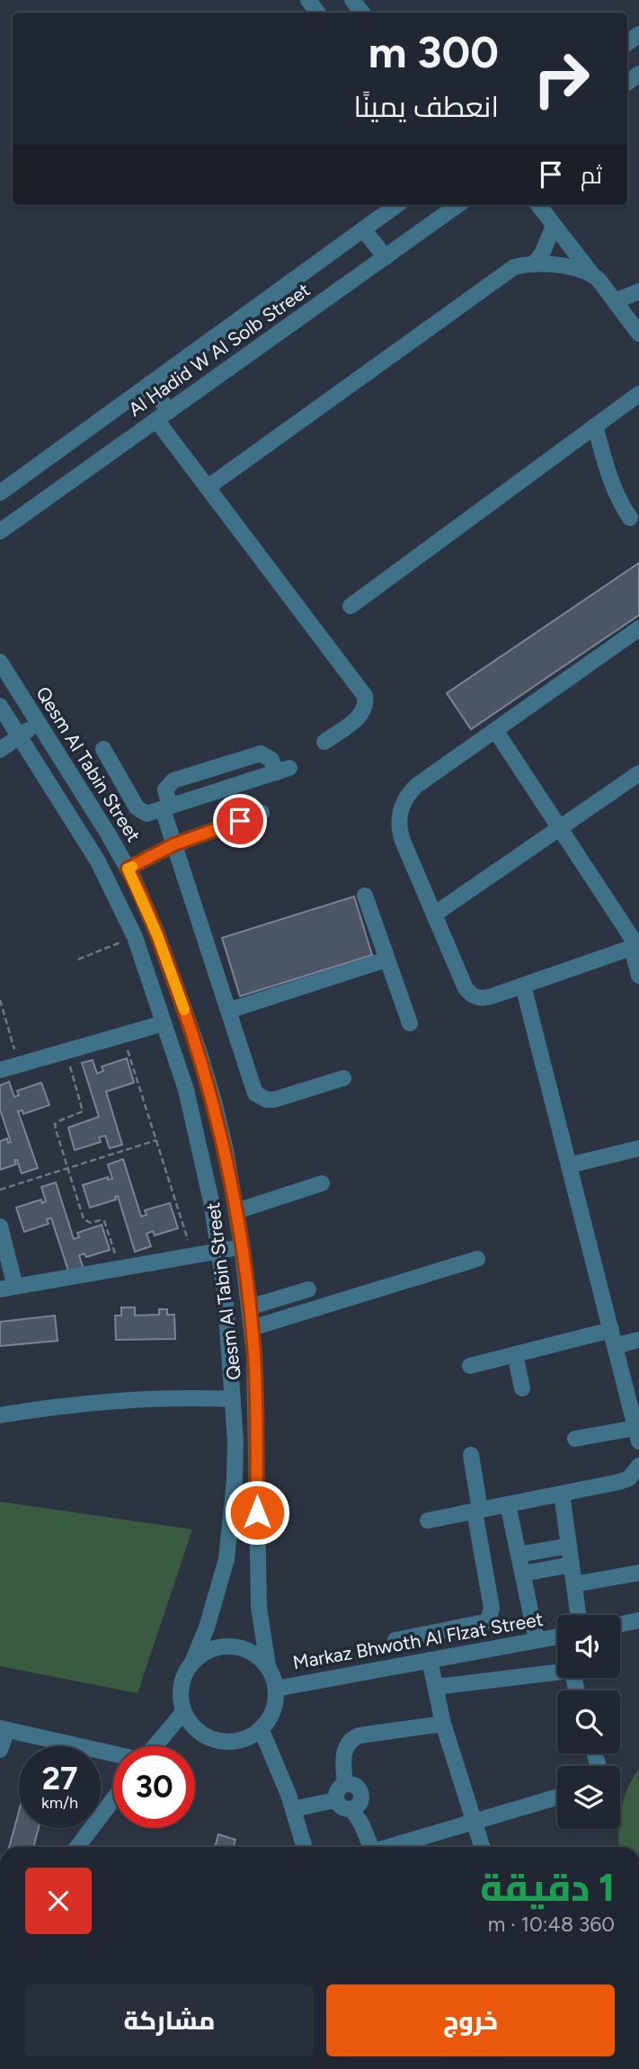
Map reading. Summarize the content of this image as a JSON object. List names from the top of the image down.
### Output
{
  "streets": {
    "street": ["Al Hadid W Al Solb Street", "Qesm Al Tabin Street", "Markaz Bhwoth Al Flzat Street"]
  },
  "crossings": [
    ["Qesm Al Tabin Street", "Markaz Bhwoth Al Flzat Street"]
  ],
  "page": {
    "turn": ["300 m", "انعطف يمينًا"],
    "then": "ثم",
    "speed": "27 km/h",
    "limit": "30",
    "heading": ["1 دقيقة", "360 m · 10:48"],
    "buttons": ["خروج", "مشاركة"]
  }
}
